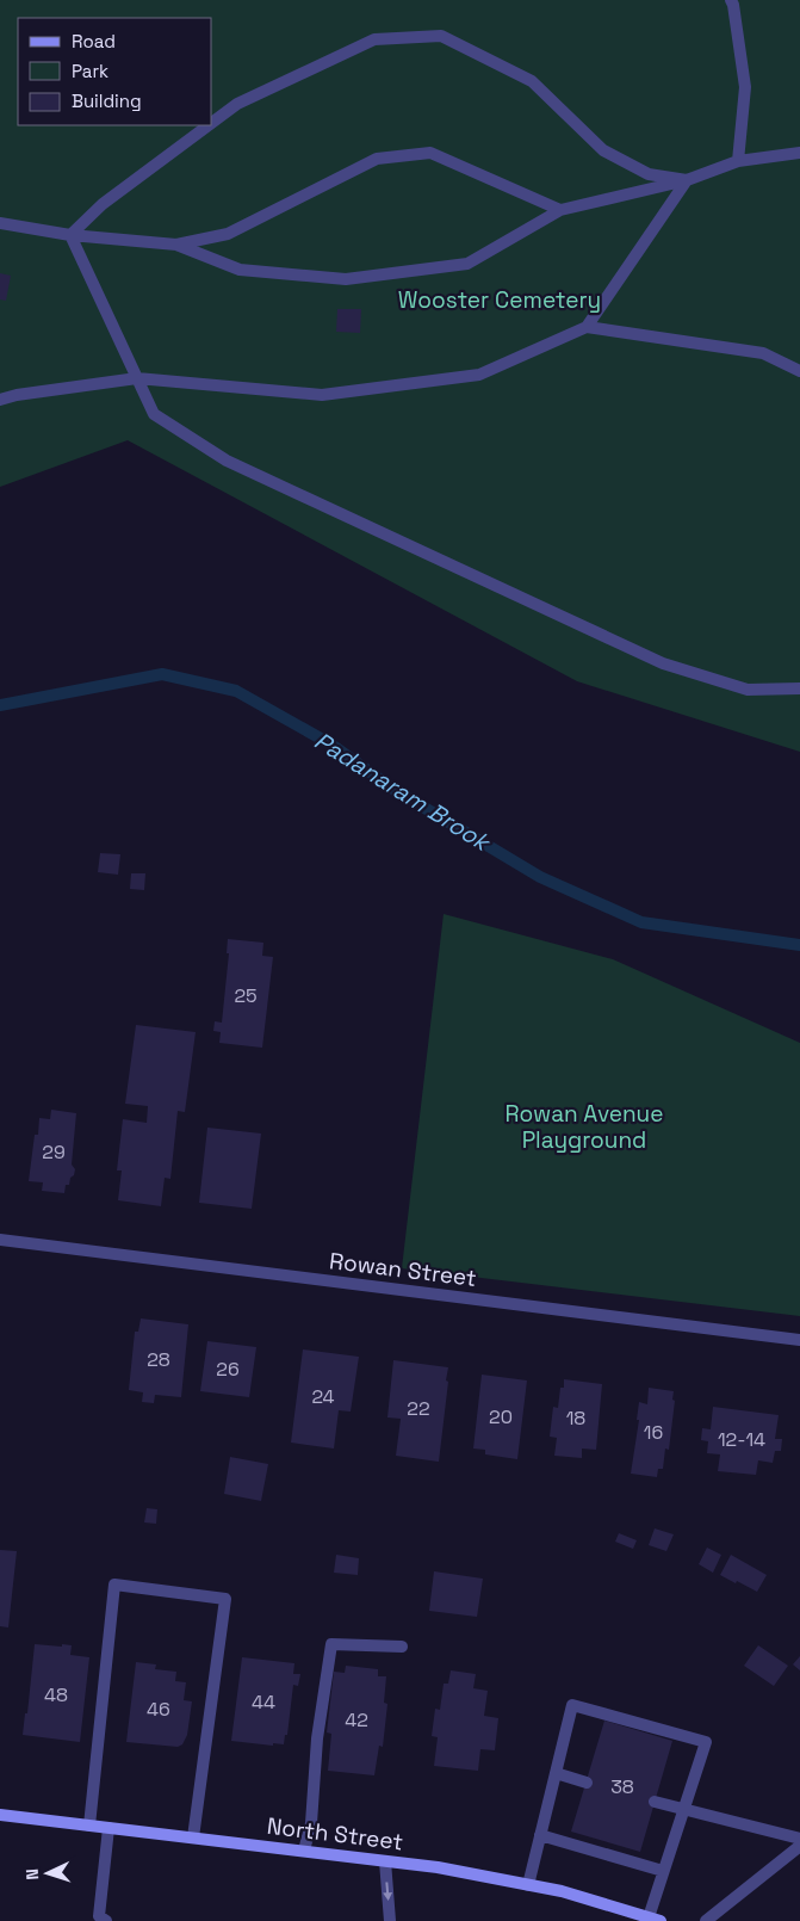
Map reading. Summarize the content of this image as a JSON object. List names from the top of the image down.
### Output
{
  "streets": {
    "main road": ["North Street"],
    "street": ["Rowan Street"]
  },
  "water": ["Padanaram Brook"],
  "parks": ["Wooster Cemetery", "Rowan Avenue Playground"],
  "house_numbers": [
    "25",
    "29",
    "28",
    "26",
    "24",
    "22",
    "20",
    "18",
    "16",
    "12-14",
    "48",
    "44",
    "46",
    "42",
    "38"
  ],
  "legend": ["Road", "Park", "Building"],
  "north": "left"
}
